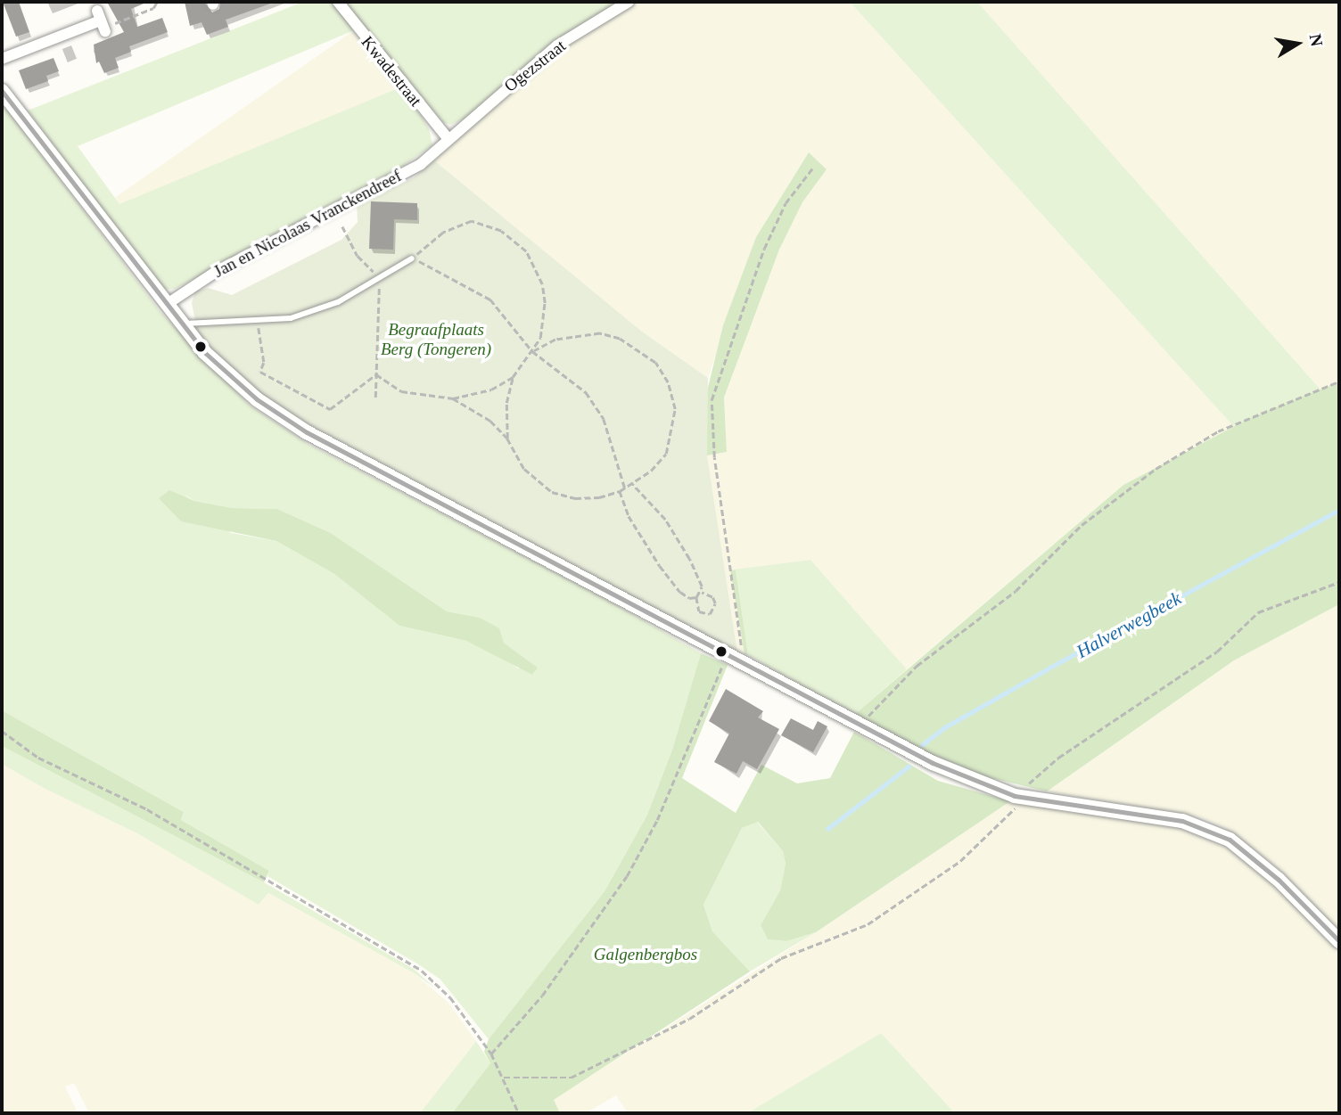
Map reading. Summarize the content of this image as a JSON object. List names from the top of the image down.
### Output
{
  "streets": {
    "street": ["Ogezstraat", "Kwadestraat", "Jan en Nicolaas Vranckendreef"]
  },
  "crossings": [
    ["Ogezstraat", "Kwadestraat"],
    ["Ogezstraat", "Jan en Nicolaas Vranckendreef"],
    ["Kwadestraat", "Jan en Nicolaas Vranckendreef"]
  ],
  "water": ["Halverwegbeek"],
  "parks": ["Begraafplaats Berg (Tongeren)", "Galgenbergbos"],
  "north": "right"
}
